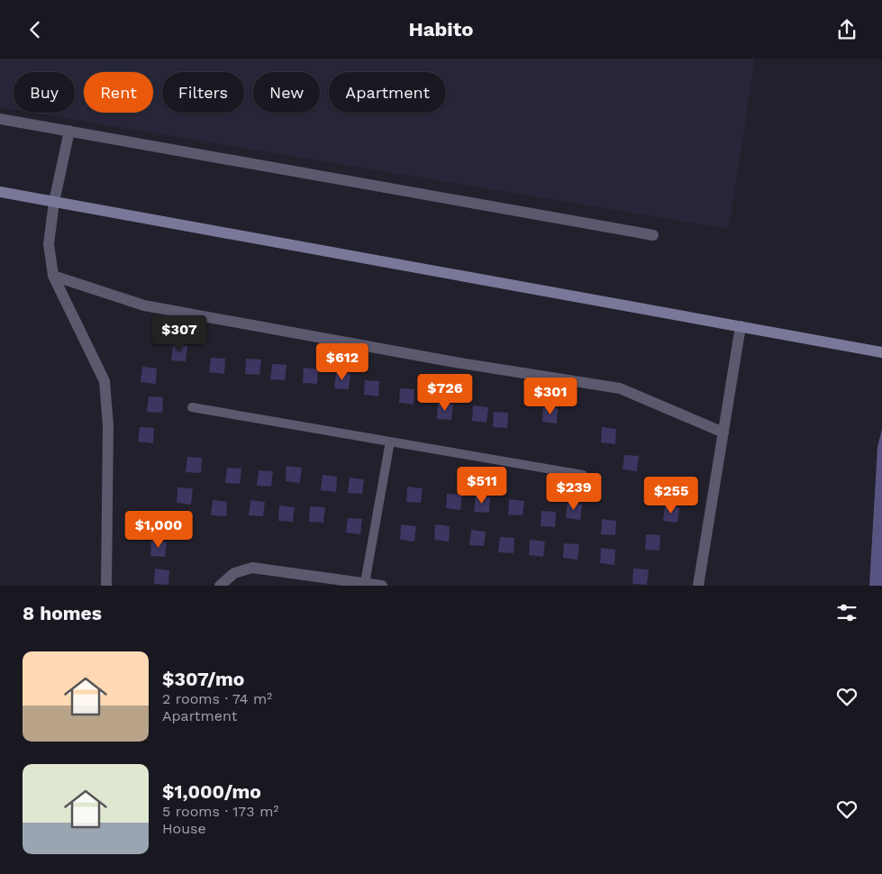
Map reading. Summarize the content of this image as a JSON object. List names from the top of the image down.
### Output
{
  "page": {
    "header": "Habito",
    "chip": [
      "Buy",
      "Rent",
      "Filters",
      "New",
      "Apartment"
    ],
    "price": [
      "$307",
      "$612",
      "$726",
      "$301",
      "$511",
      "$239",
      "$255",
      "$1,000"
    ],
    "heading": "8 homes",
    "list": [
      {
        "name": "$307/mo",
        "note": "2 rooms · 74 m² · Apartment"
      },
      {
        "name": "$1,000/mo",
        "note": "5 rooms · 173 m² · House"
      }
    ]
  }
}
